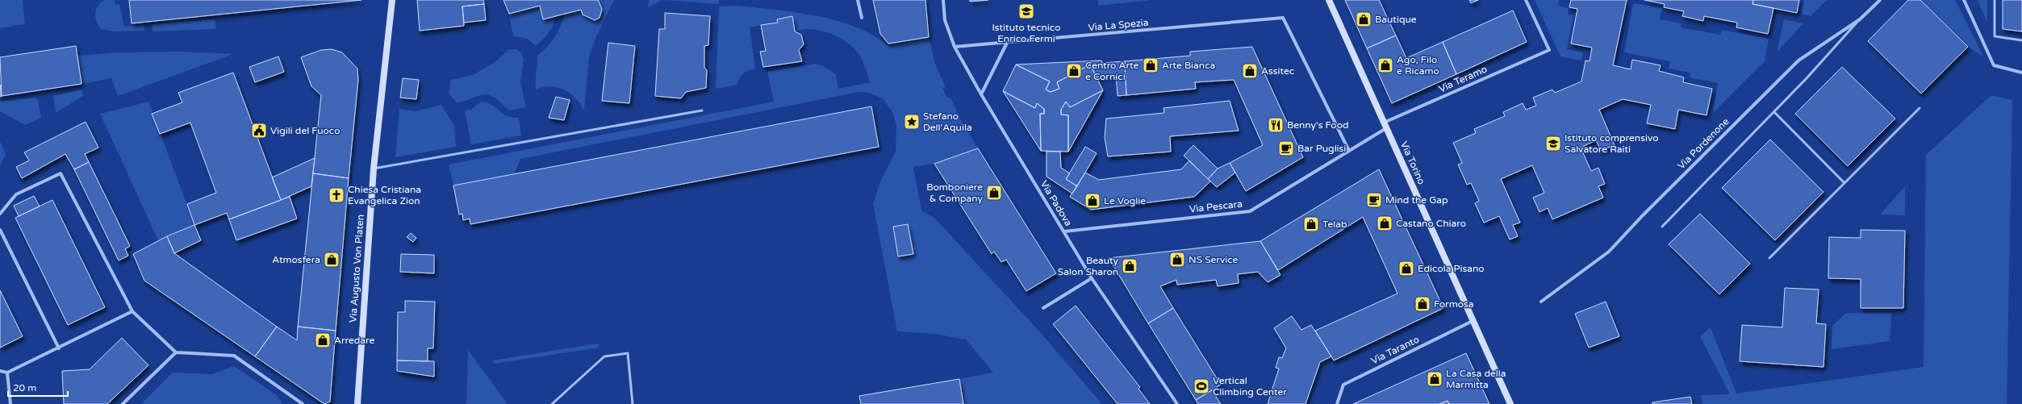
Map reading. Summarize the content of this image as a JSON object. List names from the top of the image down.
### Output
{
  "streets": {
    "street": [
      "Via La Spezia",
      "Via Teramo",
      "Via Pordenone",
      "Via Torino",
      "Via Padova",
      "Via Pescara",
      "Via Augusto Von Platen",
      "Via Taranto"
    ]
  },
  "crossings": [
    ["Via La Spezia", "Via Padova"],
    ["Via La Spezia", "Via Pescara"],
    ["Via Teramo", "Via Torino"],
    ["Via Teramo", "Via Pescara"],
    ["Via Torino", "Via Pescara"],
    ["Via Torino", "Via Taranto"],
    ["Via Padova", "Via Pescara"]
  ],
  "places": {
    "school or university": ["Istituto tecnico Enrico Fermi", "Istituto comprensivo Salvatore Raiti"],
    "shop": [
      "Bautique",
      "Arte Bianca",
      "Ago, Filo e Ricamo",
      "Centro Arte e Cornici",
      "Assitec",
      "Bomboniere & Company",
      "Le Voglie",
      "Castano Chiaro",
      "Telab",
      "Atmosfera",
      "NS Service",
      "Beauty Salon Sharon",
      "Edicola Pisano",
      "Formosa",
      "Arredare",
      "La Casa della Marmitta"
    ],
    "place": ["Stefano Dell'Aquila"],
    "restaurant": ["Benny's Food"],
    "public building": ["Vigili del Fuoco"],
    "cafe": ["Bar Puglisi", "Mind the Gap"],
    "church": ["Chiesa Cristiana Evangelica Zion"],
    "sports": ["Vertical Climbing Center"]
  },
  "scale_bar": "20 m"
}
